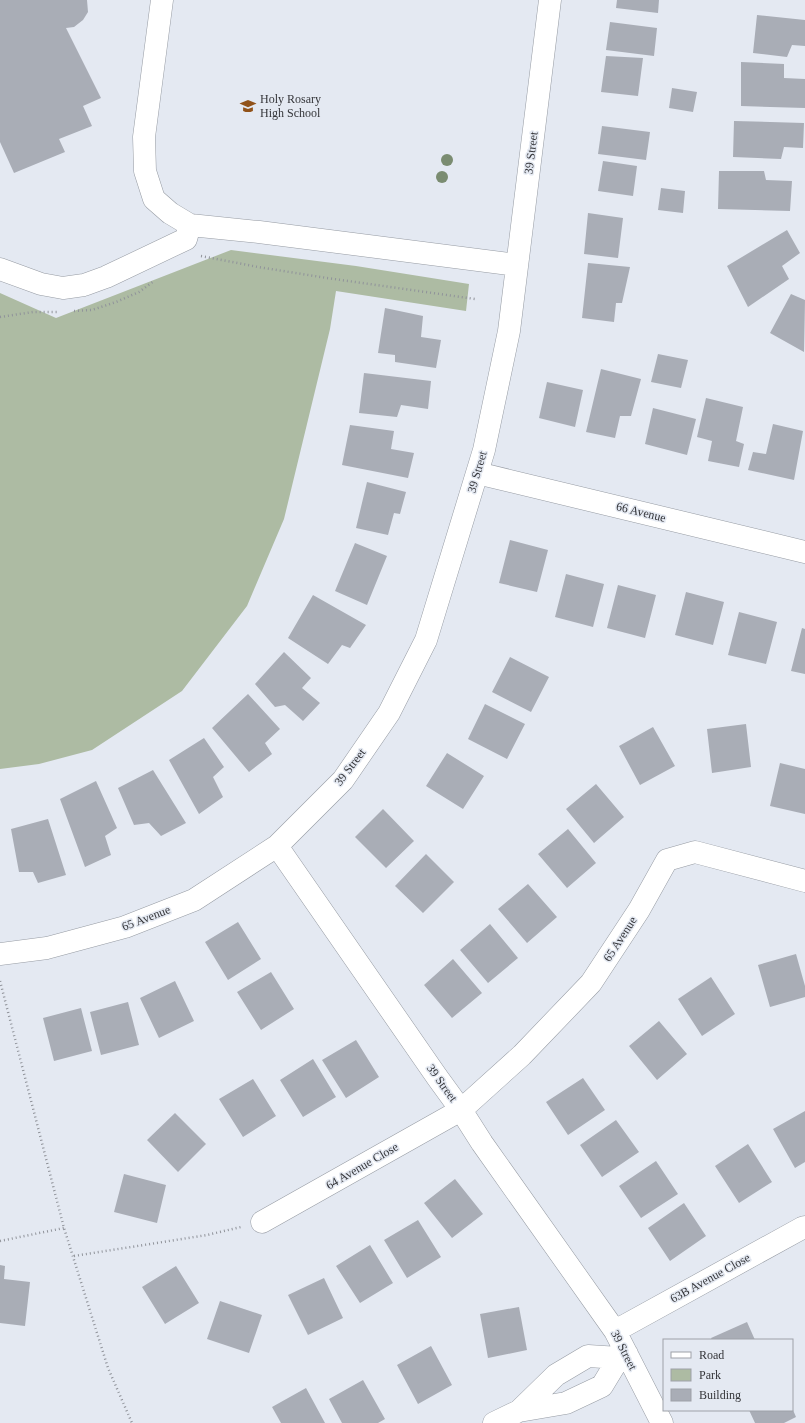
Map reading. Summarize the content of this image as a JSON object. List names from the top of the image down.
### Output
{
  "streets": {
    "street": [
      "39 Street",
      "66 Avenue",
      "65 Avenue",
      "64 Avenue Close",
      "63B Avenue Close"
    ]
  },
  "crossings": [
    ["39 Street", "66 Avenue"],
    ["39 Street", "65 Avenue"],
    ["39 Street", "64 Avenue Close"],
    ["39 Street", "63B Avenue Close"],
    ["65 Avenue", "64 Avenue Close"]
  ],
  "places": {
    "school or university": ["Holy Rosary High School"]
  },
  "legend": ["Road", "Park", "Building"]
}
